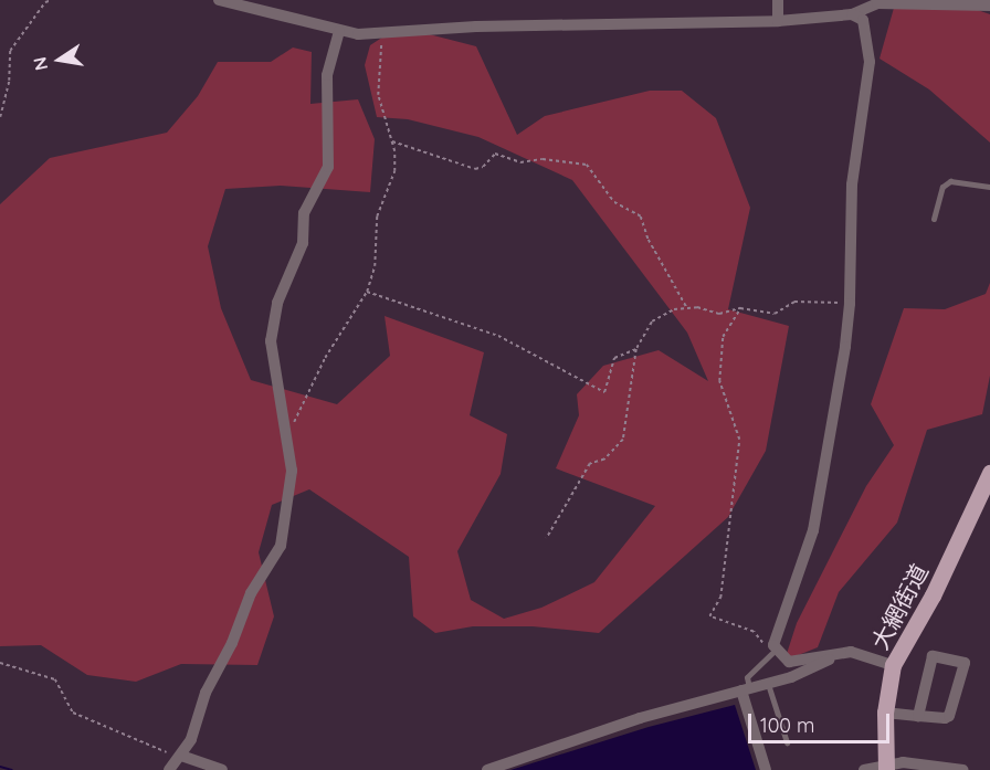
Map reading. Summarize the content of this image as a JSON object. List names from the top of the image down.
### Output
{
  "streets": {
    "main road": ["大網街道"]
  },
  "scale_bar": "100 m",
  "north": "left"
}
